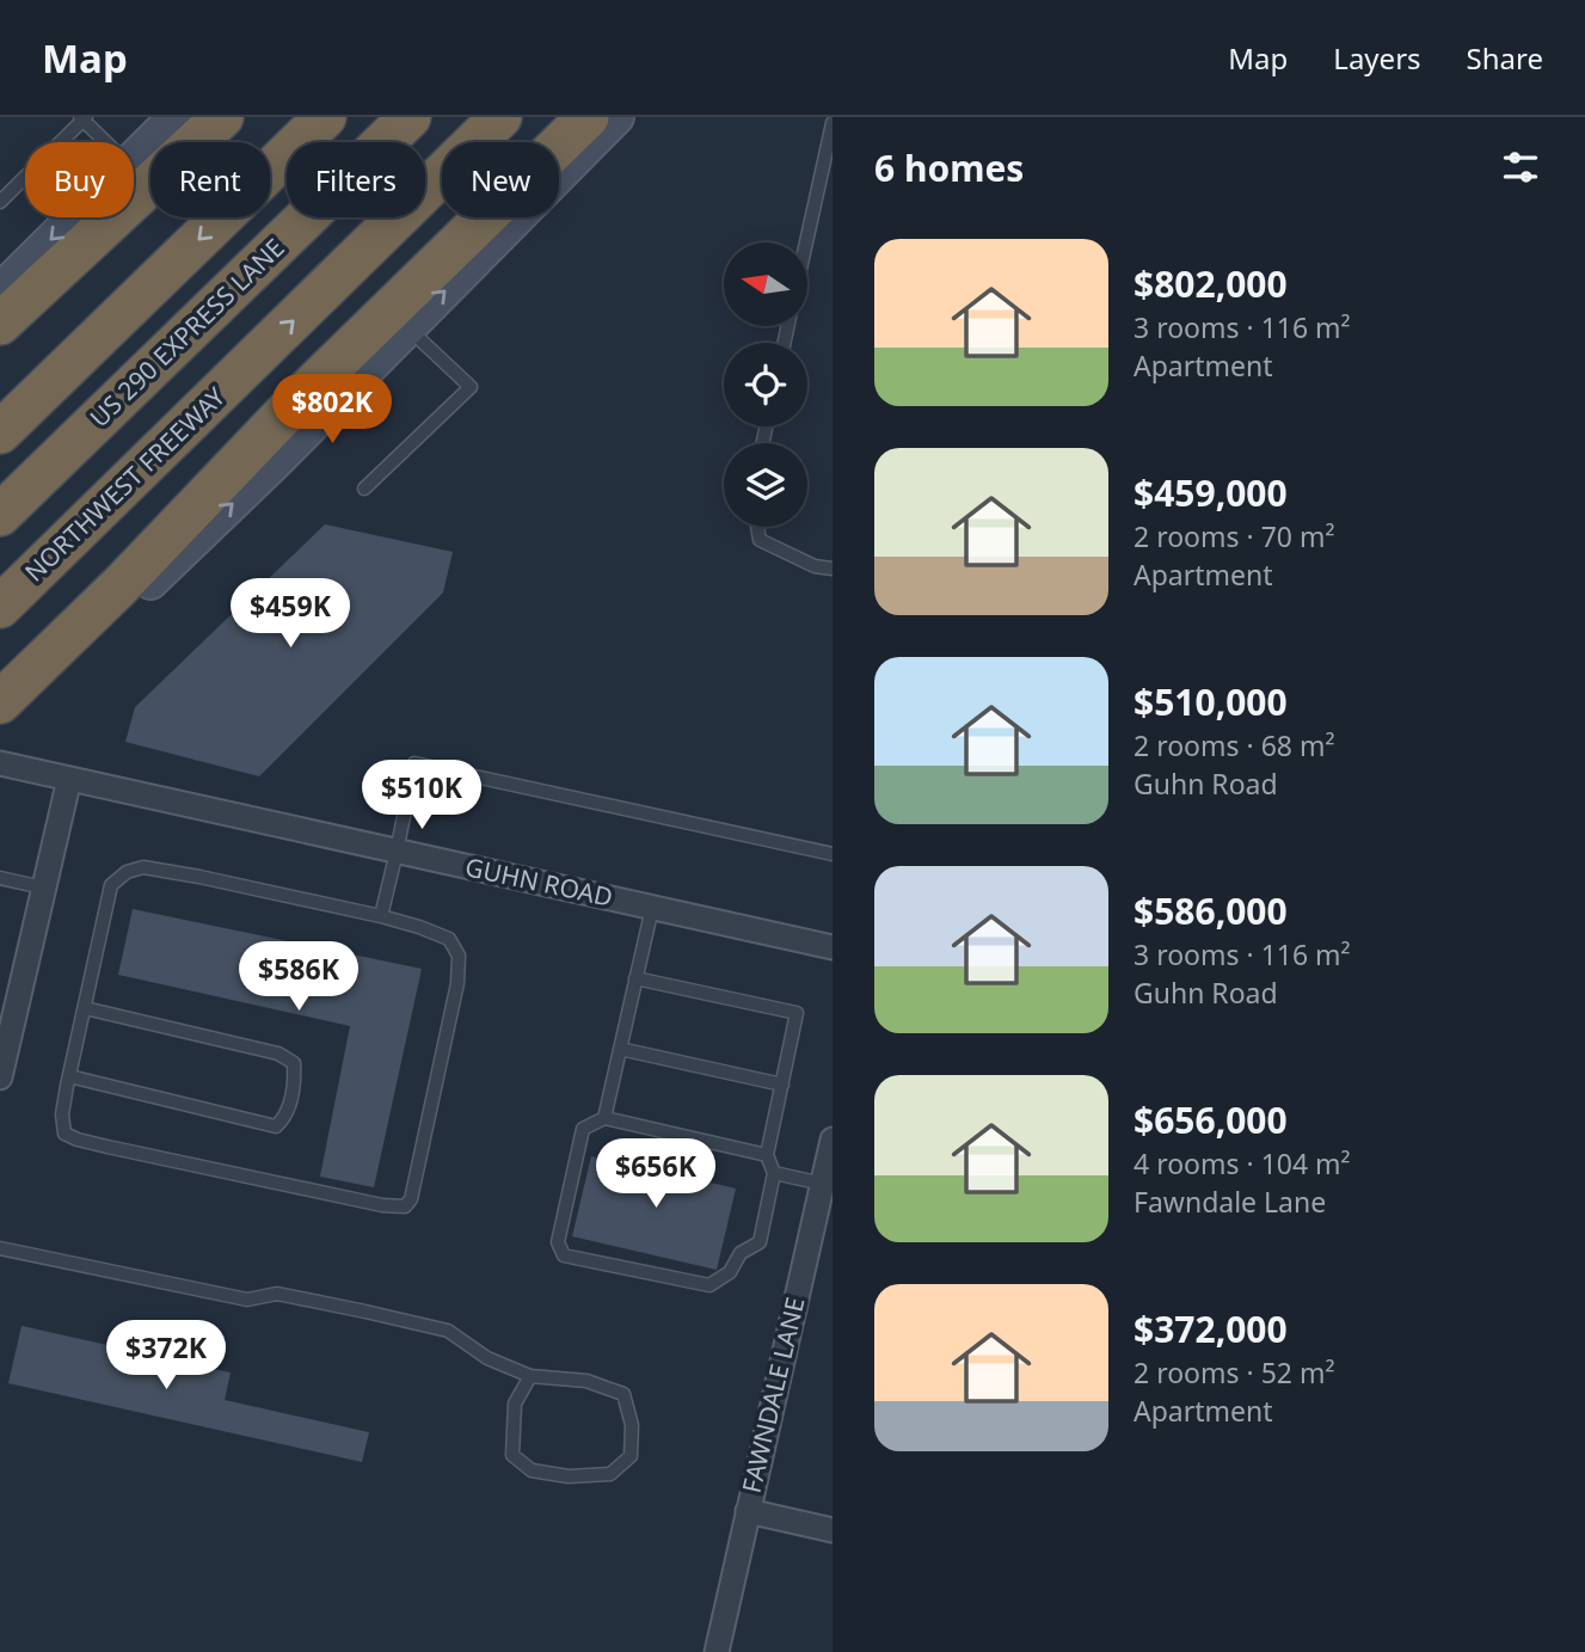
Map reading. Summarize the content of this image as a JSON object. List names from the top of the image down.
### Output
{
  "streets": {
    "highway": ["US 290 EXPRESS LANE", "NORTHWEST FREEWAY"],
    "street": ["GUHN ROAD", "FAWNDALE LANE"]
  },
  "north": "left",
  "page": {
    "header": "Map",
    "nav": ["Map", "Layers", "Share"],
    "heading": "6 homes",
    "chip": [
      "Buy",
      "Rent",
      "Filters",
      "New"
    ],
    "list": [
      {
        "name": "$802,000",
        "note": "3 rooms · 116 m² · Apartment"
      },
      {
        "name": "$459,000",
        "note": "2 rooms · 70 m² · Apartment"
      },
      {
        "name": "$510,000",
        "note": "2 rooms · 68 m² · Guhn Road"
      },
      {
        "name": "$586,000",
        "note": "3 rooms · 116 m² · Guhn Road"
      },
      {
        "name": "$656,000",
        "note": "4 rooms · 104 m² · Fawndale Lane"
      },
      {
        "name": "$372,000",
        "note": "2 rooms · 52 m² · Apartment"
      }
    ],
    "price": [
      "$802K",
      "$459K",
      "$510K",
      "$586K",
      "$656K",
      "$372K"
    ]
  }
}
